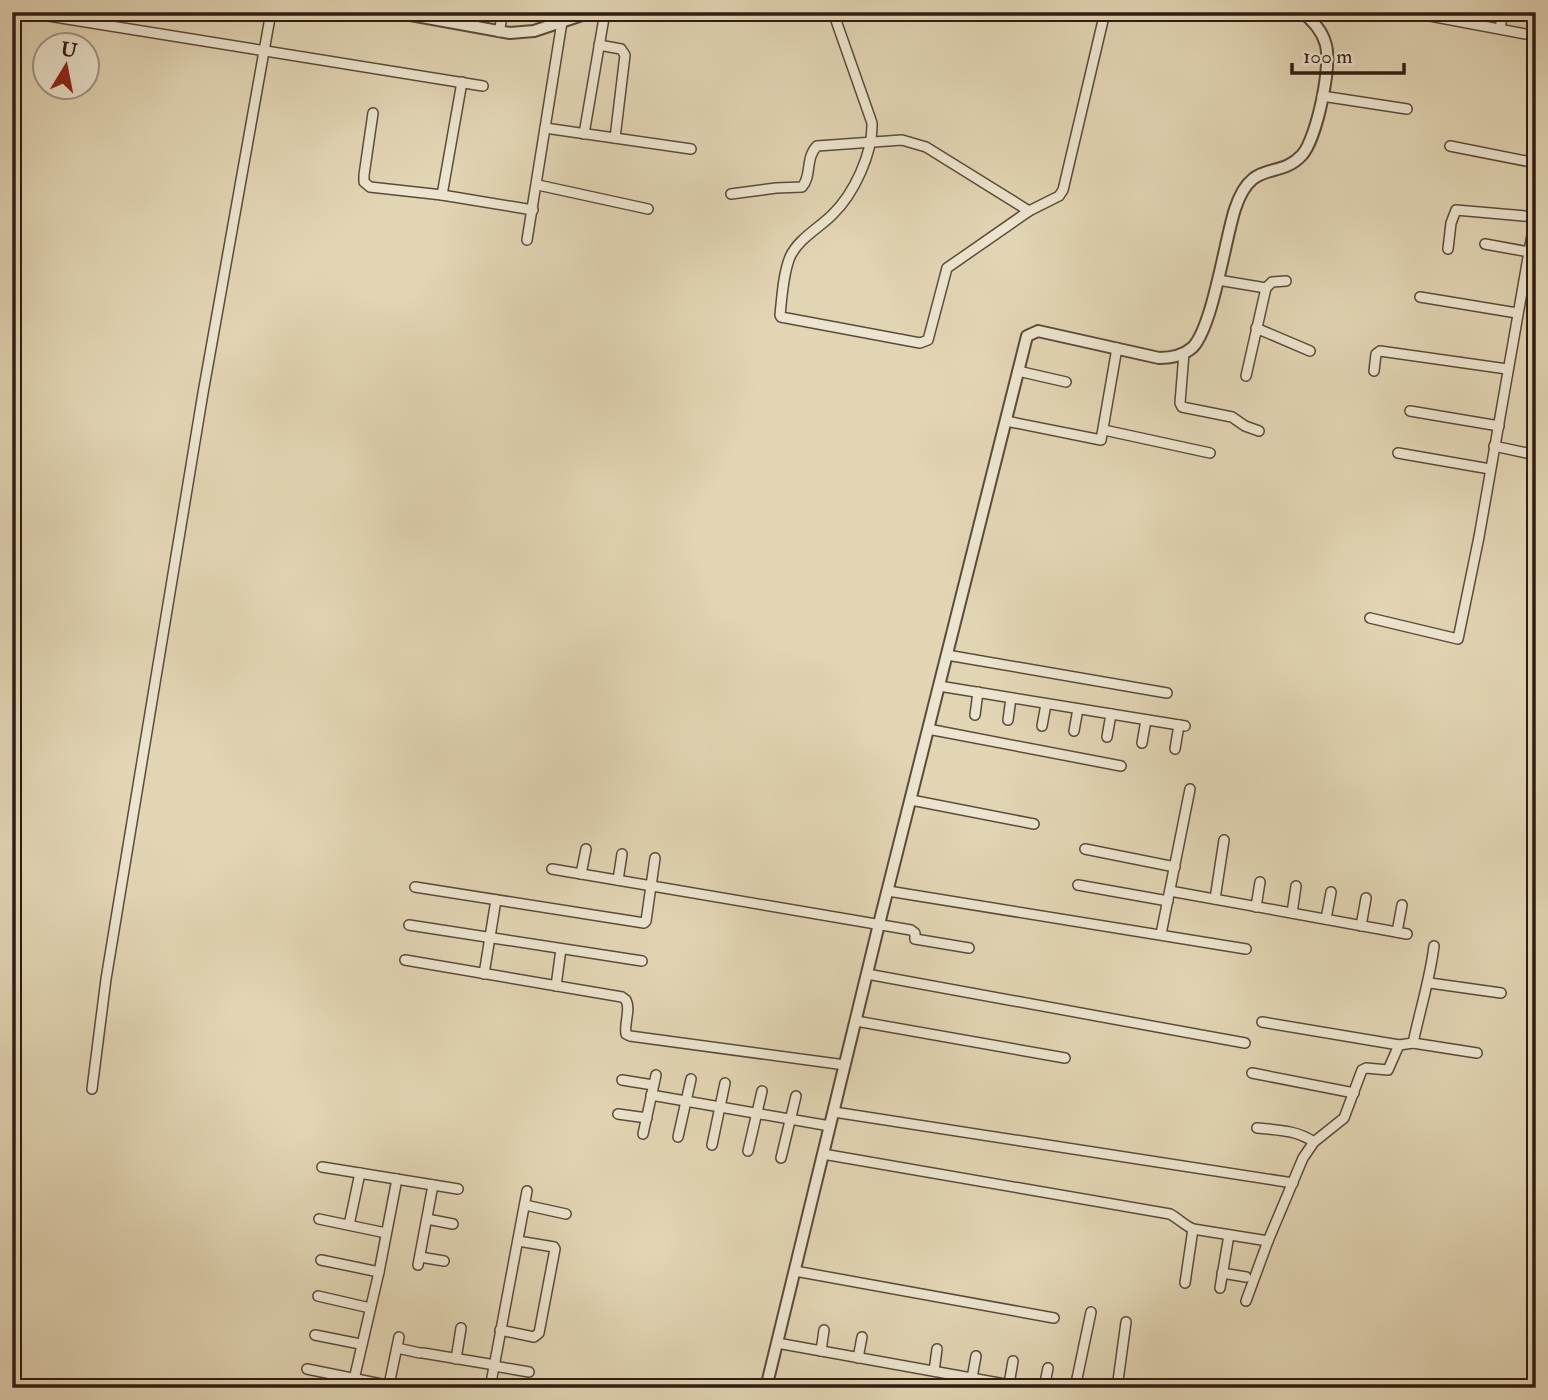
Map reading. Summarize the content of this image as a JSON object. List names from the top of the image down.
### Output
{
  "scale_bar": "100 m",
  "north": "top"
}
